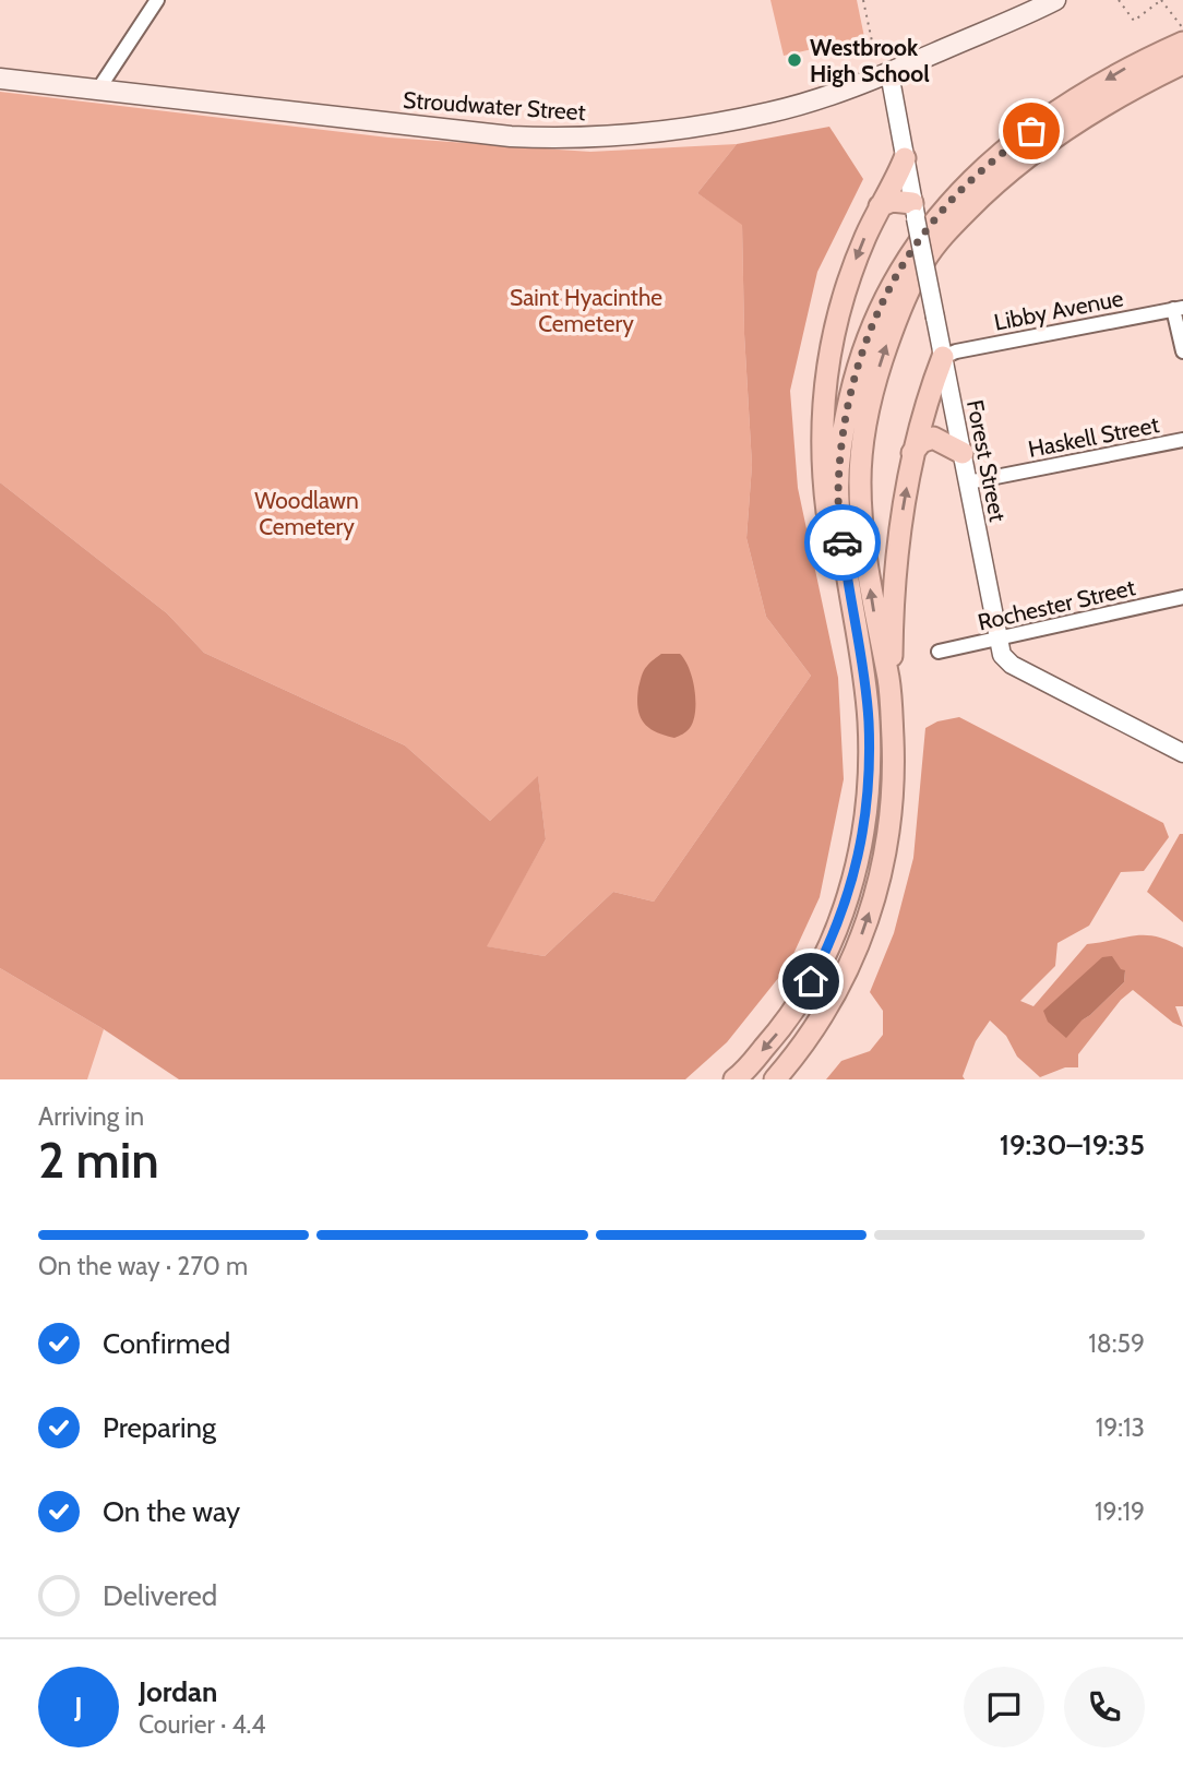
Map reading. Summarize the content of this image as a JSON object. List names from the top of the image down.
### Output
{
  "streets": {
    "main road": ["Stroudwater Street"],
    "street": [
      "Libby Avenue",
      "Haskell Street",
      "Forest Street",
      "Rochester Street"
    ]
  },
  "crossings": [
    ["Stroudwater Street", "Forest Street"],
    ["Libby Avenue", "Forest Street"],
    ["Haskell Street", "Forest Street"],
    ["Forest Street", "Rochester Street"]
  ],
  "parks": ["Saint Hyacinthe Cemetery", "Woodlawn Cemetery"],
  "places": ["Westbrook High School"],
  "page": {
    "heading": ["2 min", "Arriving in", "19:30–19:35"],
    "panel": ["Jordan", "Courier · 4.4"],
    "bar": "On the way · 270 m",
    "list": [
      ["Confirmed", "18:59"],
      ["Preparing", "19:13"],
      ["On the way", "19:19"],
      "Delivered"
    ],
    "round": "J"
  }
}
